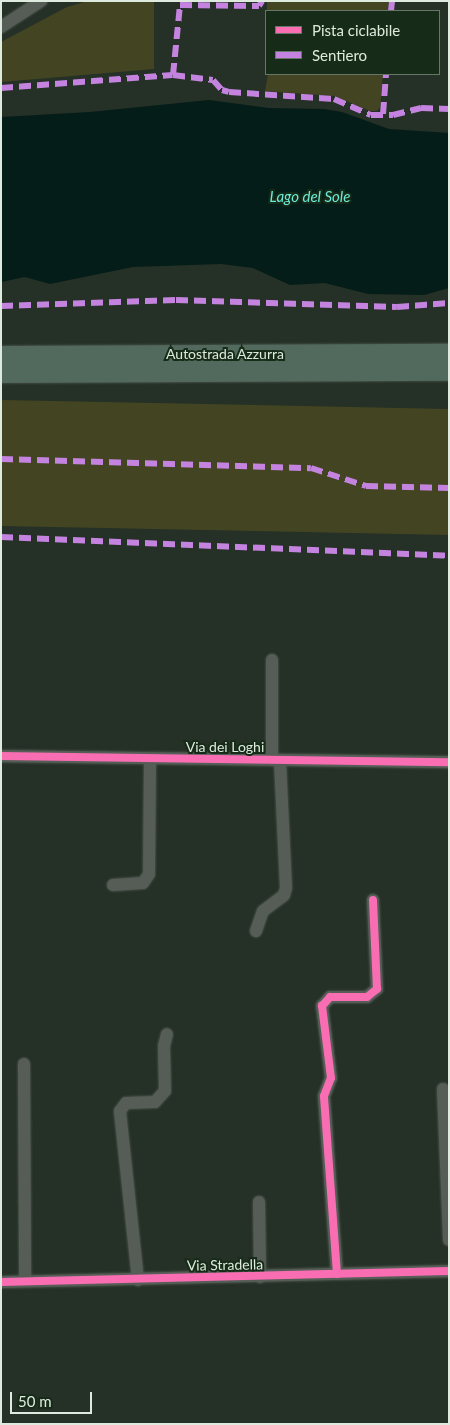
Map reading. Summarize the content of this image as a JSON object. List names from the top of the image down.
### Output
{
  "streets": {
    "highway": ["Autostrada Azzurra"],
    "street": ["Via dei Loghi", "Via Stradella"]
  },
  "water": ["Lago del Sole"],
  "legend": ["Pista ciclabile", "Sentiero"],
  "scale_bar": "50 m"
}
